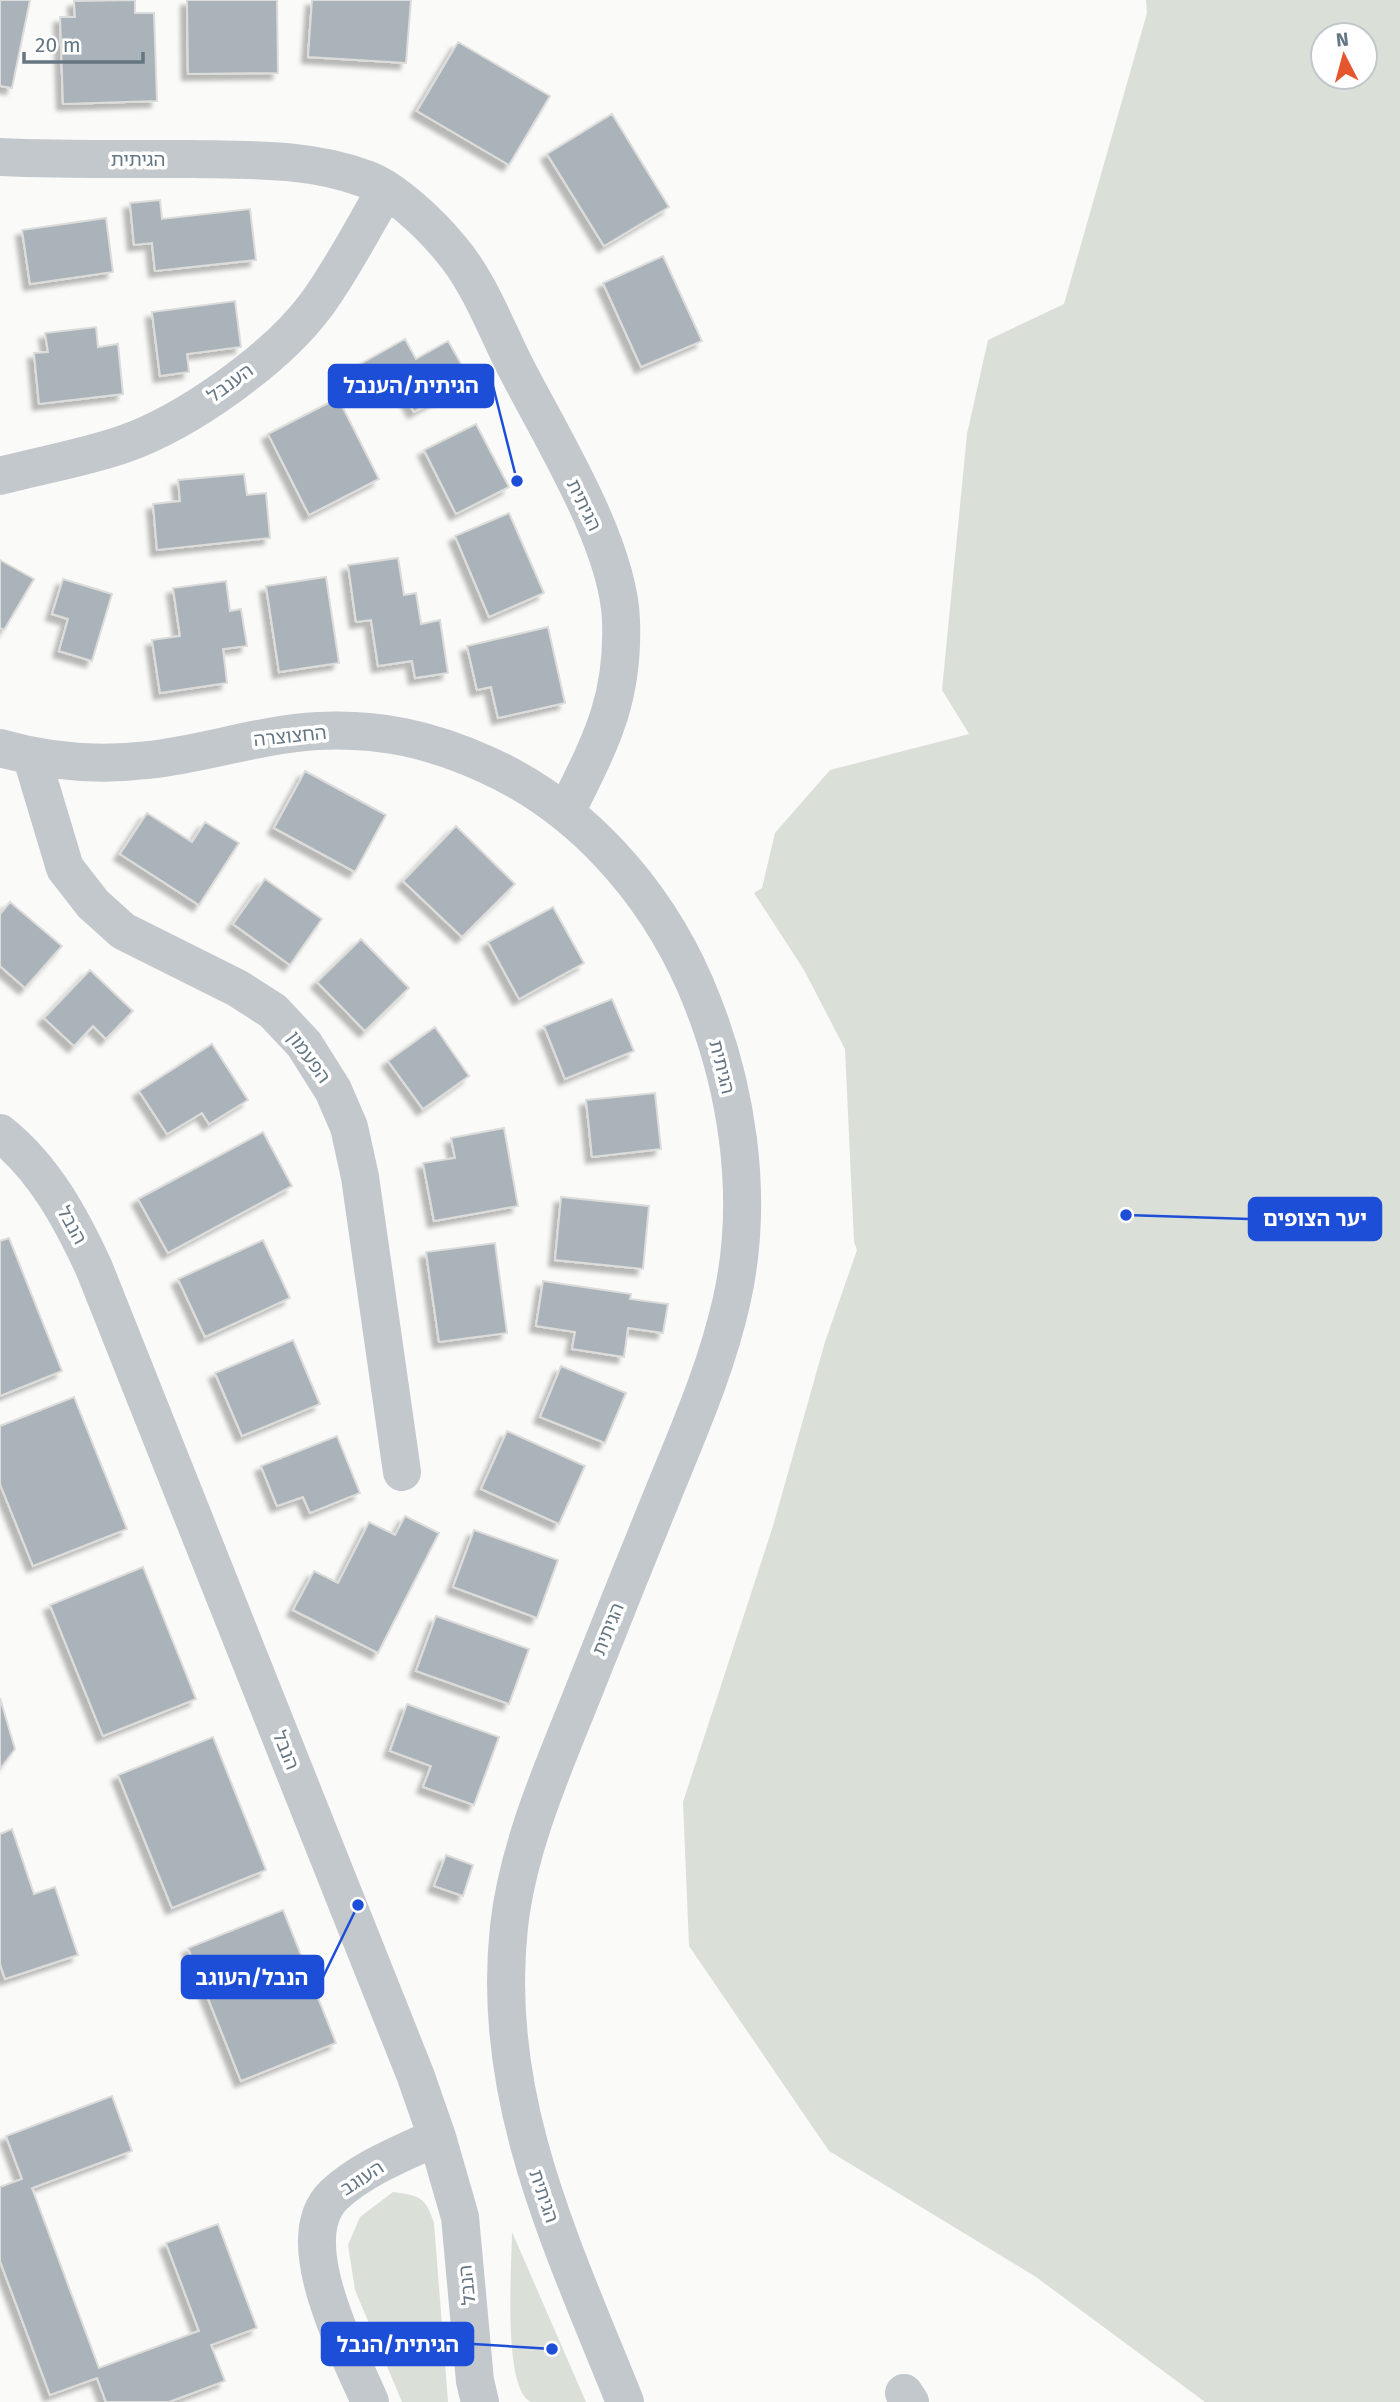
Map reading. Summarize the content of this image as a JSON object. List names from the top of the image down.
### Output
{
  "streets": {
    "street": [
      "הגיתית",
      "הענבל",
      "החצוצרה",
      "הפעמון",
      "הנבל",
      "העוגב"
    ]
  },
  "crossings": [
    ["הגיתית", "הענבל"],
    ["הגיתית", "החצוצרה"],
    ["החצוצרה", "הפעמון"],
    ["הנבל", "העוגב"]
  ],
  "places": [
    "הגיתית/הענבל",
    "יער הצופים",
    "הנבל/העוגב",
    "הגיתית/הנבל"
  ],
  "scale_bar": "20 m",
  "north": "top"
}
